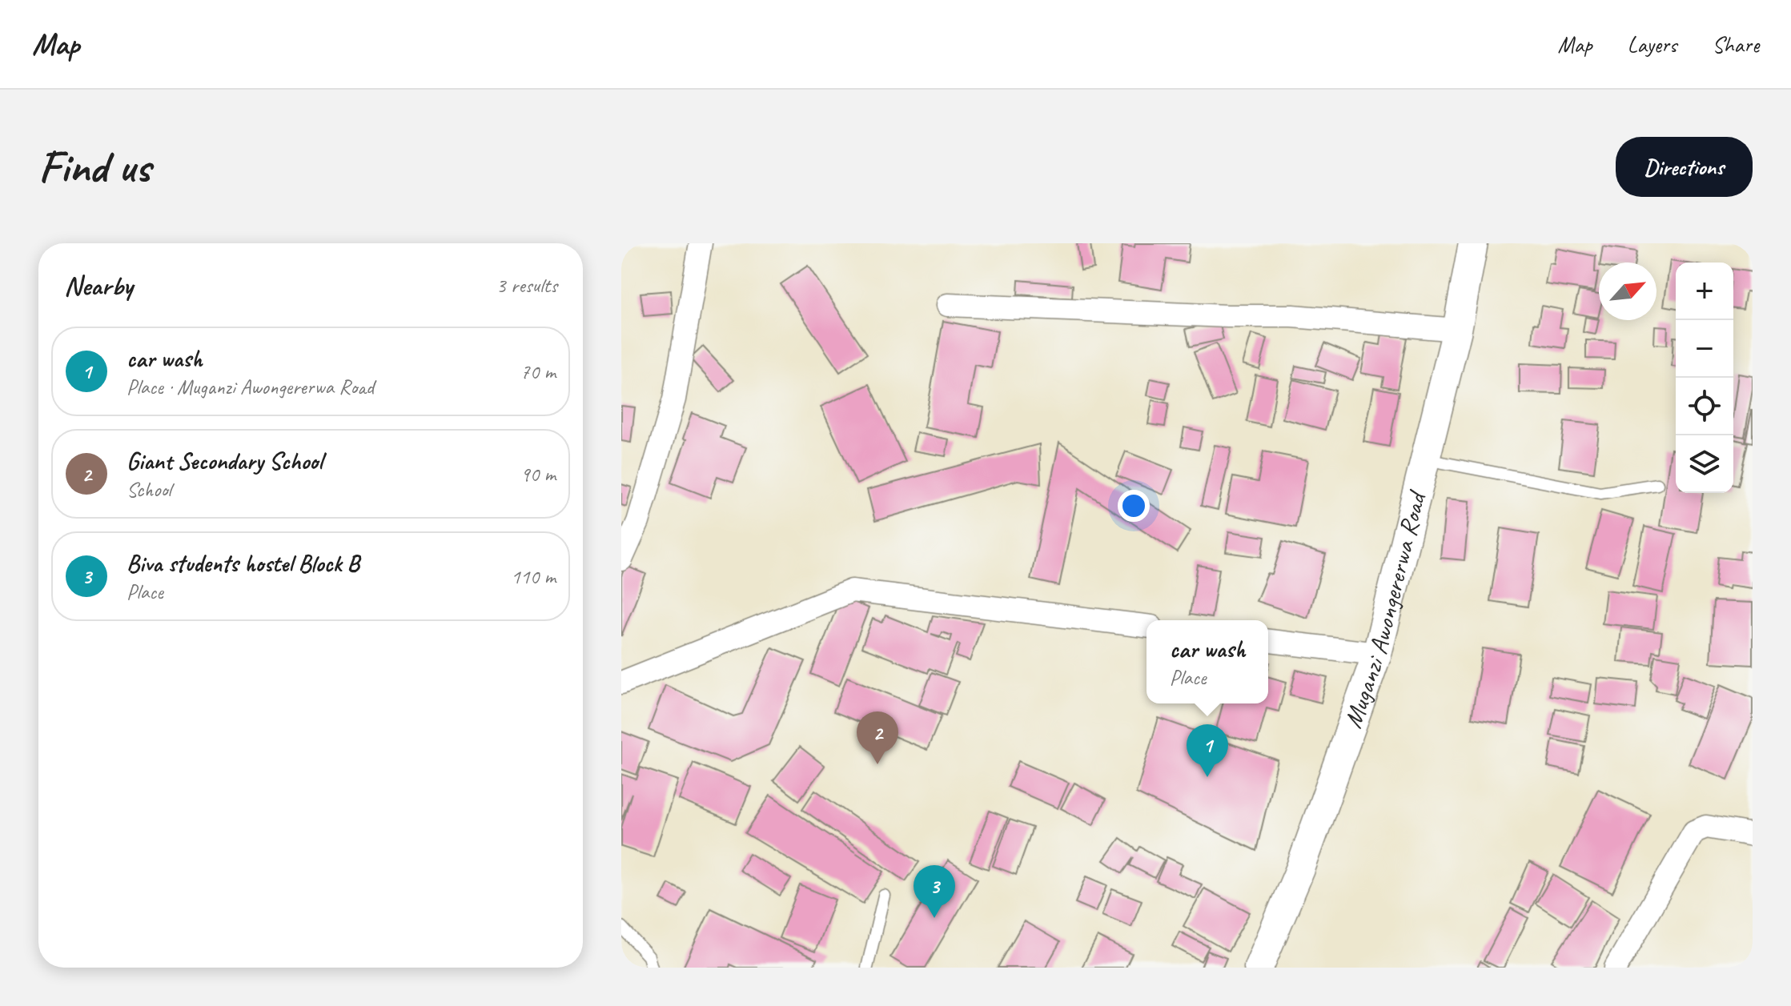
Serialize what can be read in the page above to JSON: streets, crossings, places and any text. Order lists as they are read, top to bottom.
{
  "streets": {
    "street": ["Muganzi Awongererwa Road"]
  },
  "north": "top right",
  "page": {
    "header": "Map",
    "nav": ["Map", "Layers", "Share"],
    "buttons": "Directions",
    "title": "Find us",
    "heading": ["Nearby", "3 results"],
    "map_buttons": ["+", "−"],
    "list": [
      {
        "mark": "1",
        "name": "car wash",
        "note": "Place · Muganzi Awongererwa Road",
        "value": "70 m"
      },
      {
        "mark": "2",
        "name": "Giant Secondary School",
        "note": "School",
        "value": "90 m"
      },
      {
        "mark": "3",
        "name": "Biva students hostel Block B",
        "note": "Place",
        "value": "110 m"
      }
    ],
    "popup": ["car wash", "Place"],
    "pins": ["2", "1", "3"]
  }
}
